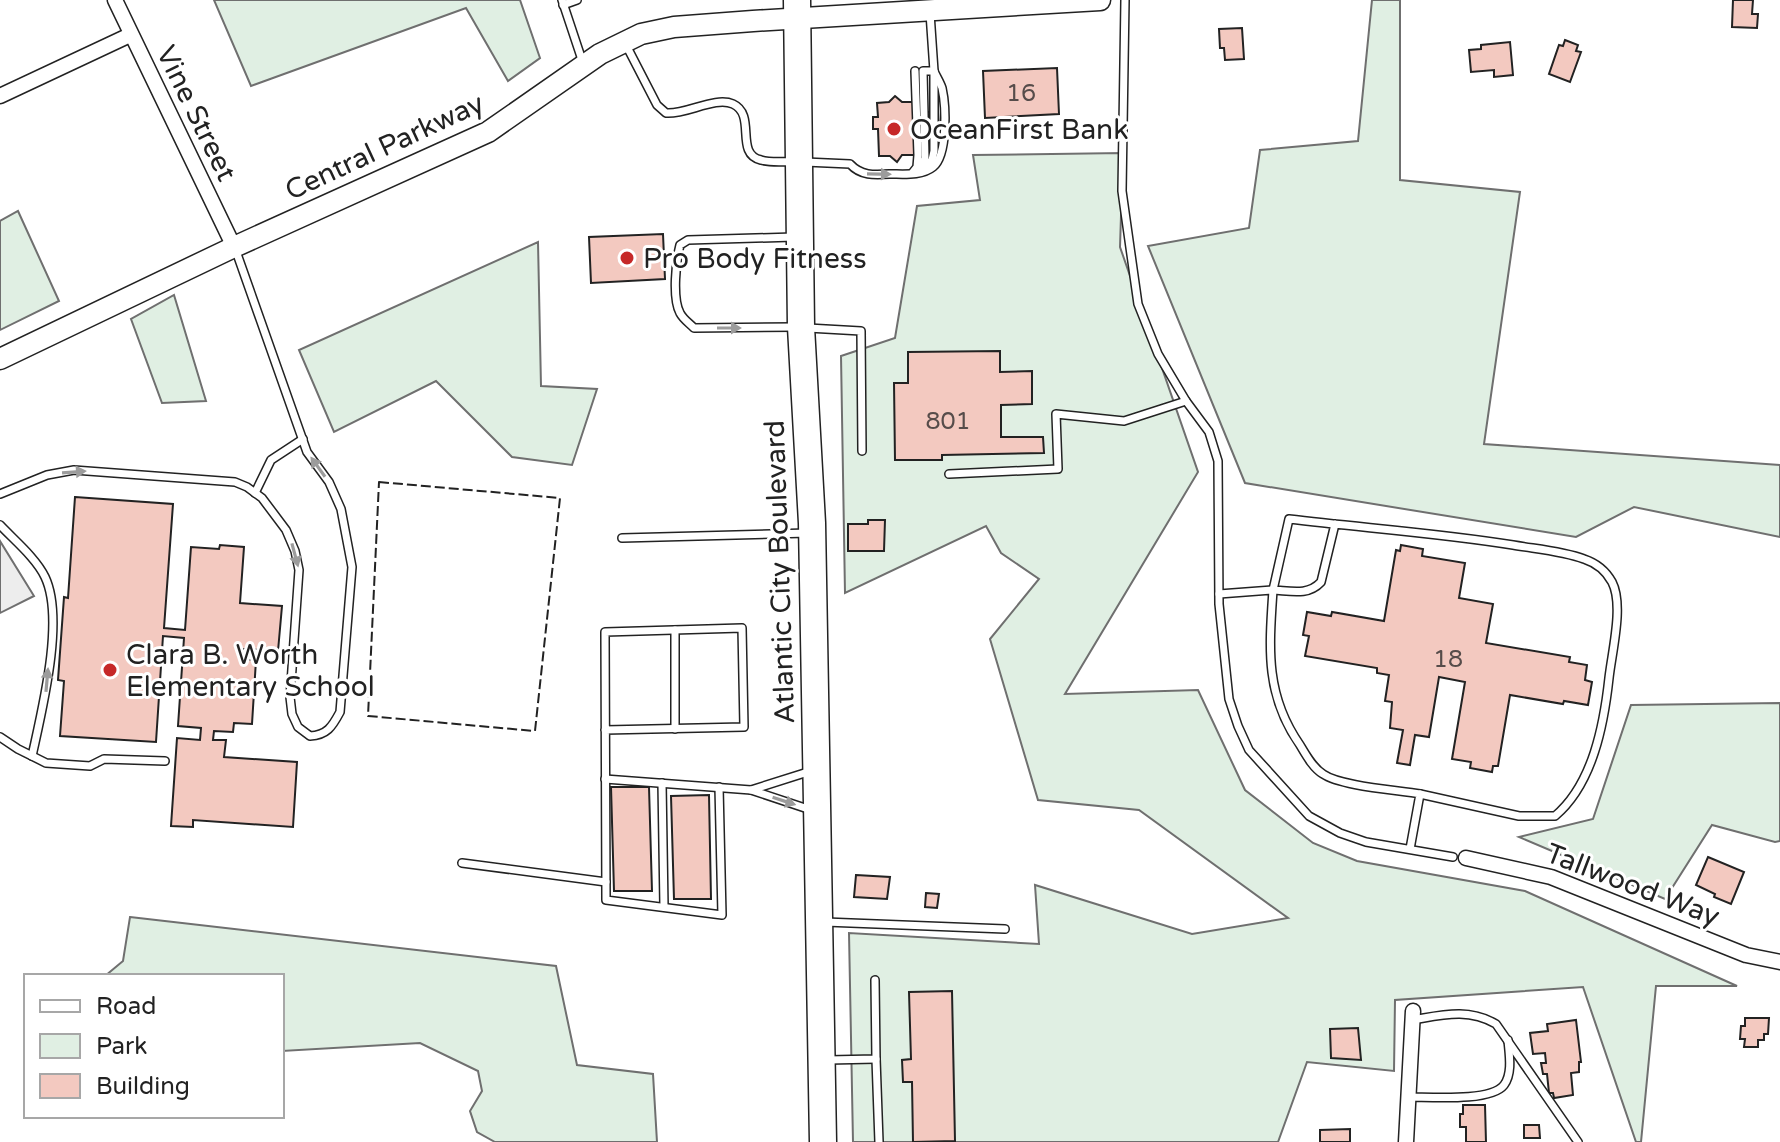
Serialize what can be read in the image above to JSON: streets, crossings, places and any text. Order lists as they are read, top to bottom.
{
  "streets": {
    "highway": ["Atlantic City Boulevard"],
    "main road": ["Central Parkway"],
    "street": ["Vine Street", "Tallwood Way"]
  },
  "crossings": [
    ["Vine Street", "Central Parkway"],
    ["Central Parkway", "Atlantic City Boulevard"]
  ],
  "places": ["OceanFirst Bank", "Pro Body Fitness", "Clara B. Worth Elementary School"],
  "house_numbers": ["16", "801", "18"],
  "legend": ["Road", "Park", "Building"]
}
